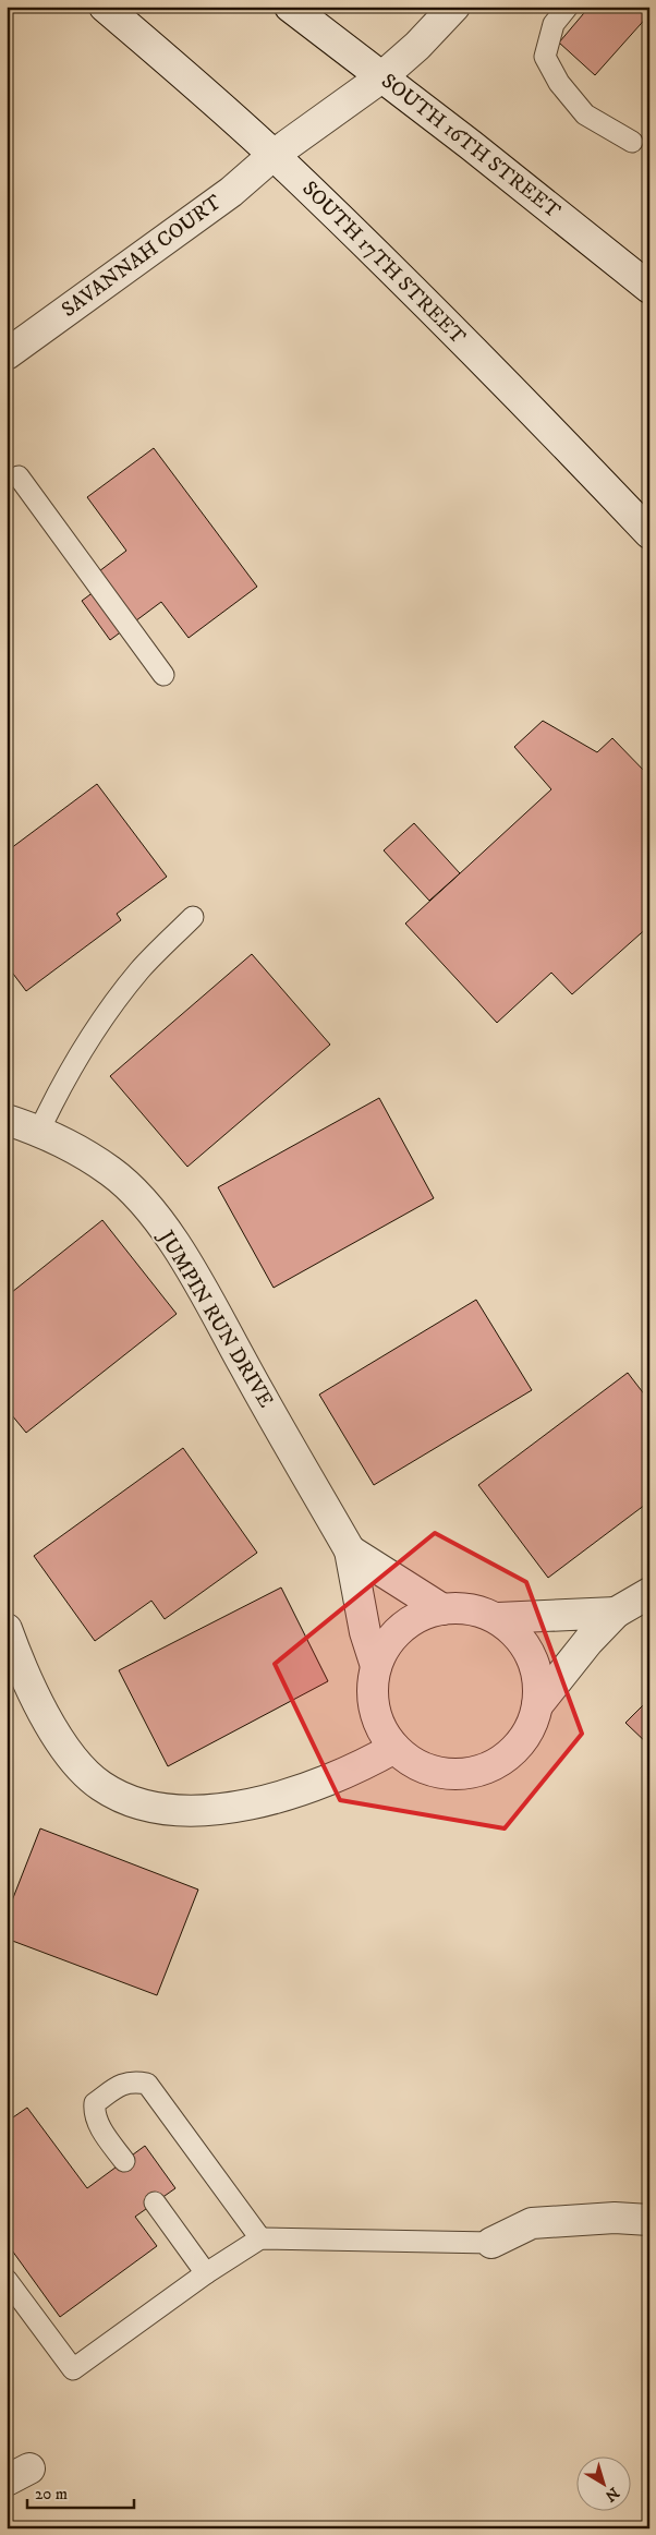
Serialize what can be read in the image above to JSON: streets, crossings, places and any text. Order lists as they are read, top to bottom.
{
  "streets": {
    "street": [
      "SOUTH 16TH STREET",
      "SAVANNAH COURT",
      "SOUTH 17TH STREET",
      "JUMPIN RUN DRIVE"
    ]
  },
  "crossings": [
    ["SOUTH 16TH STREET", "SAVANNAH COURT"],
    ["SAVANNAH COURT", "SOUTH 17TH STREET"]
  ],
  "scale_bar": "20 m",
  "north": "bottom right"
}
